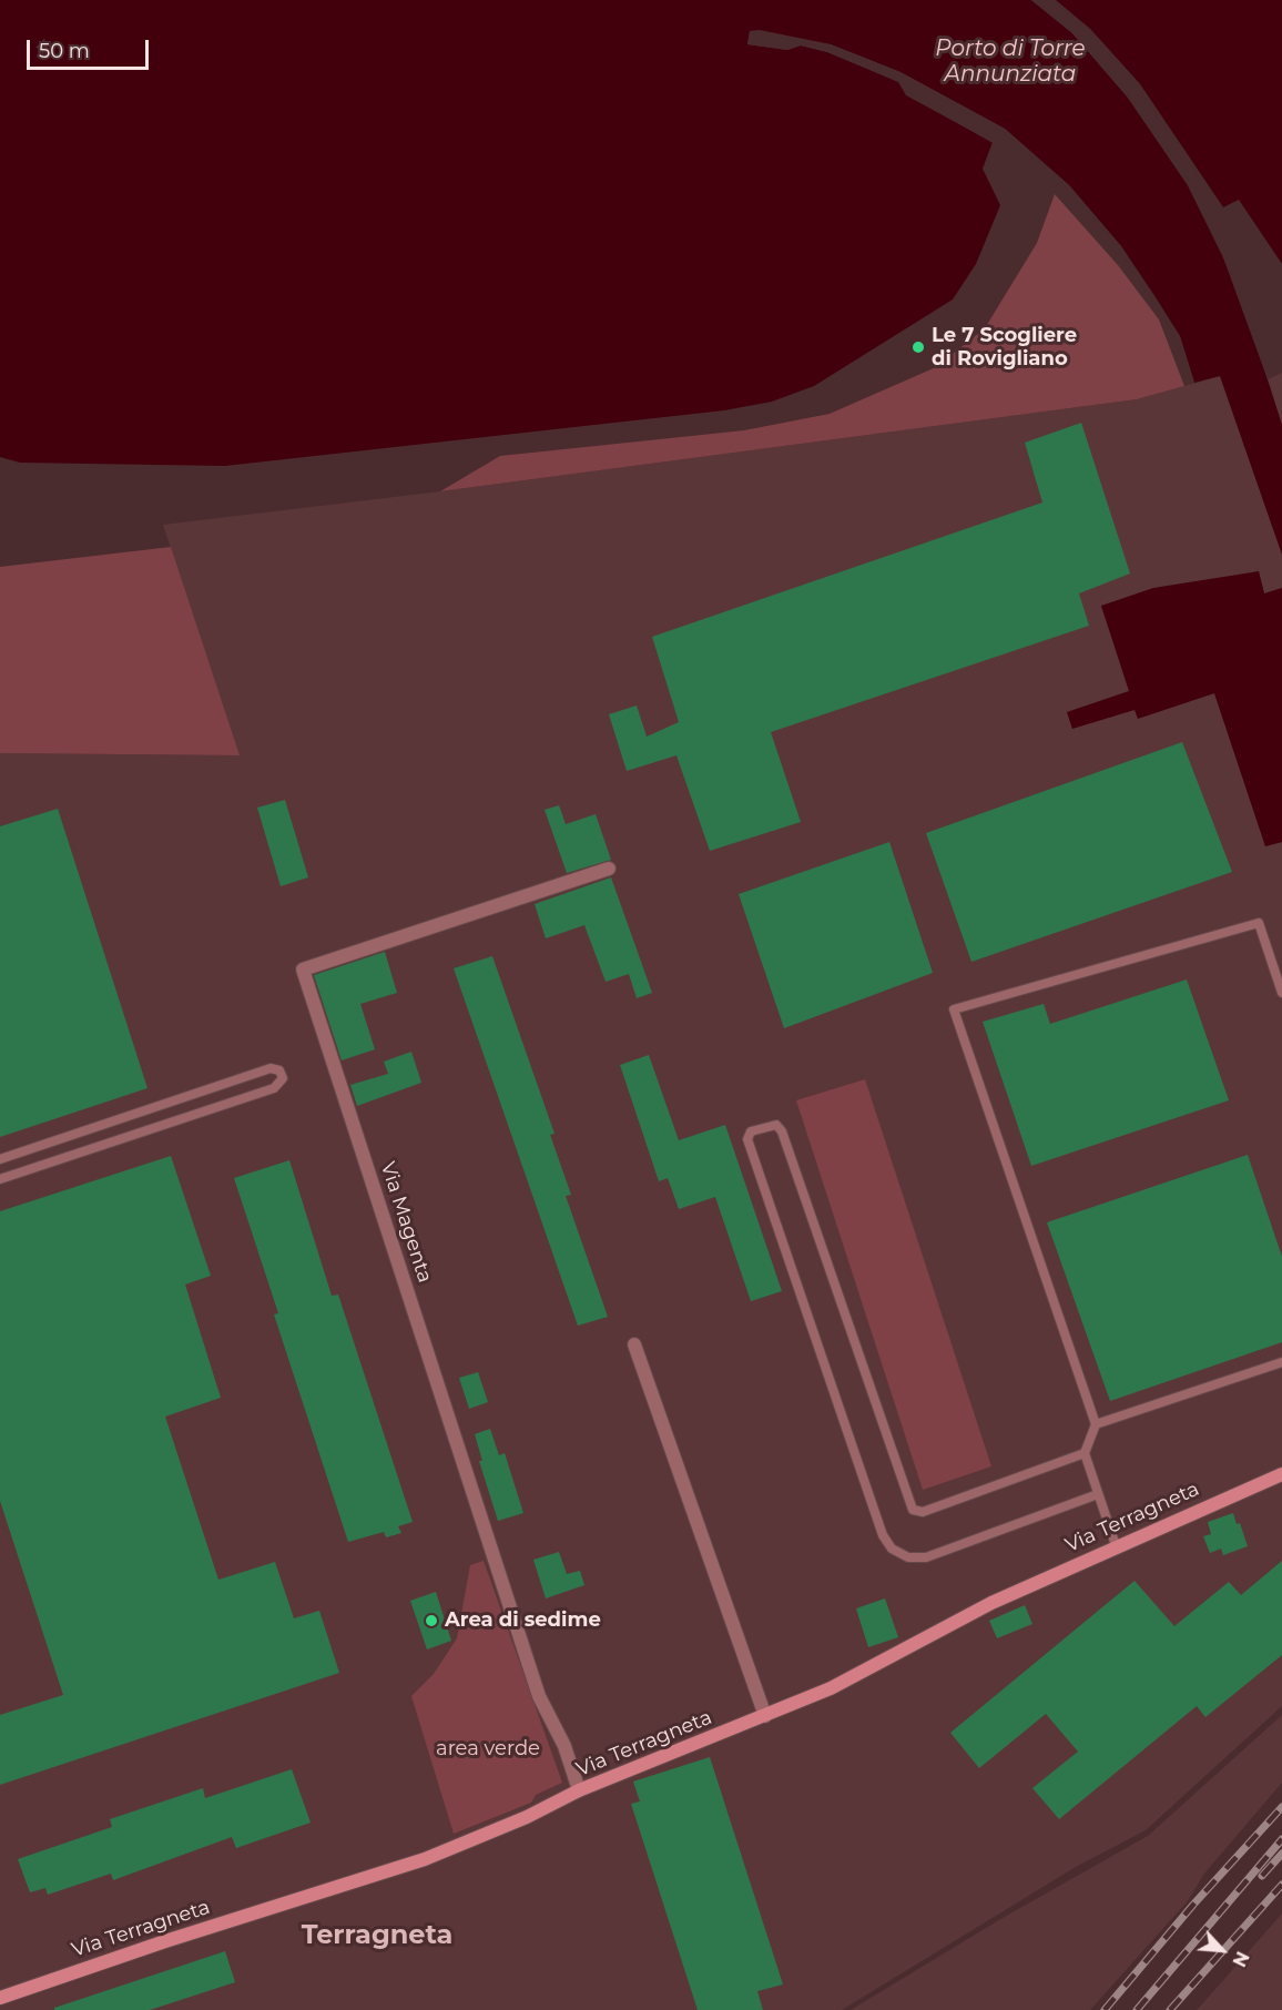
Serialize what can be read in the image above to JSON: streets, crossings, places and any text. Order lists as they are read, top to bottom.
{
  "streets": {
    "street": ["Via Magenta", "Via Terragneta"]
  },
  "crossings": [
    ["Via Magenta", "Via Terragneta"]
  ],
  "districts": ["Terragneta"],
  "water": ["Porto di Torre Annunziata"],
  "parks": ["area verde"],
  "places": ["Le 7 Scogliere di Rovigliano", "Area di sedime"],
  "scale_bar": "50 m",
  "north": "bottom right"
}
